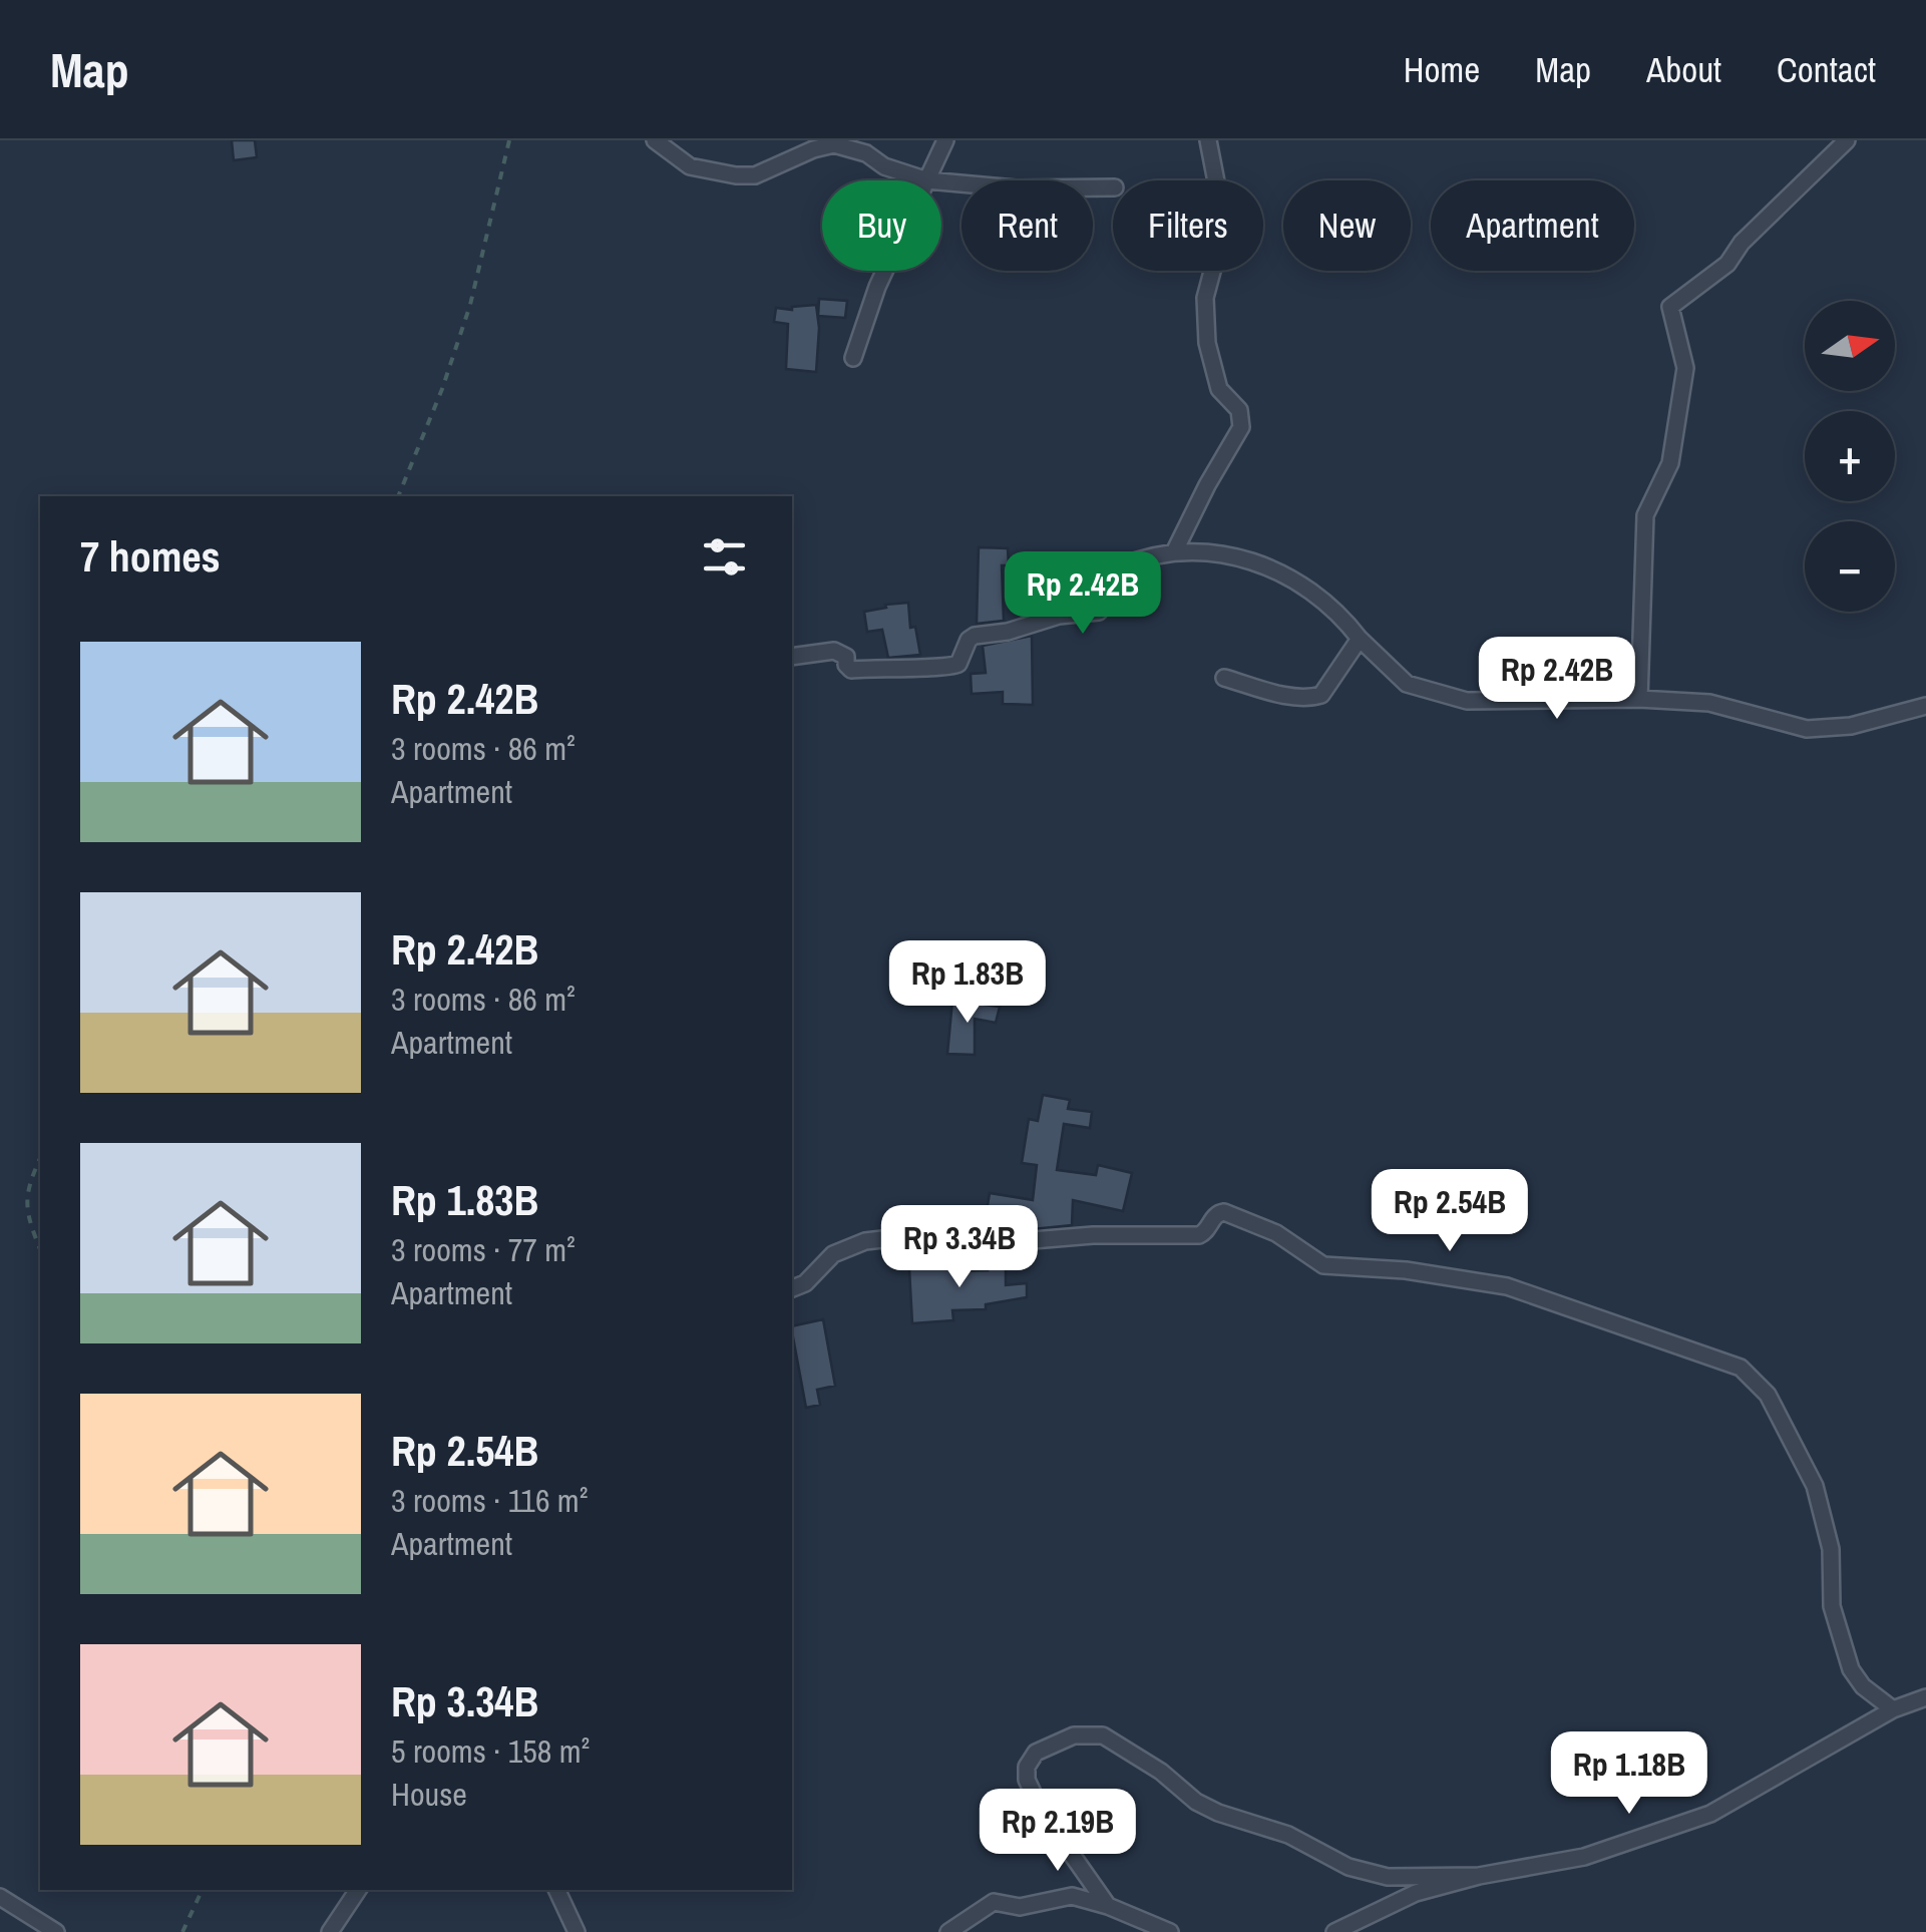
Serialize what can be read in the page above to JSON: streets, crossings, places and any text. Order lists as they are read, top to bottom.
{
  "north": "right",
  "page": {
    "header": "Map",
    "nav": [
      "Home",
      "Map",
      "About",
      "Contact"
    ],
    "chip": [
      "Buy",
      "Rent",
      "Filters",
      "New",
      "Apartment"
    ],
    "map_buttons": ["+", "−"],
    "heading": "7 homes",
    "price": [
      "Rp 2.42B",
      "Rp 2.42B",
      "Rp 1.83B",
      "Rp 2.54B",
      "Rp 3.34B",
      "Rp 1.18B",
      "Rp 2.19B"
    ],
    "list": [
      {
        "name": "Rp 2.42B",
        "note": "3 rooms · 86 m² · Apartment"
      },
      {
        "name": "Rp 2.42B",
        "note": "3 rooms · 86 m² · Apartment"
      },
      {
        "name": "Rp 1.83B",
        "note": "3 rooms · 77 m² · Apartment"
      },
      {
        "name": "Rp 2.54B",
        "note": "3 rooms · 116 m² · Apartment"
      },
      {
        "name": "Rp 3.34B",
        "note": "5 rooms · 158 m² · House"
      }
    ]
  }
}
